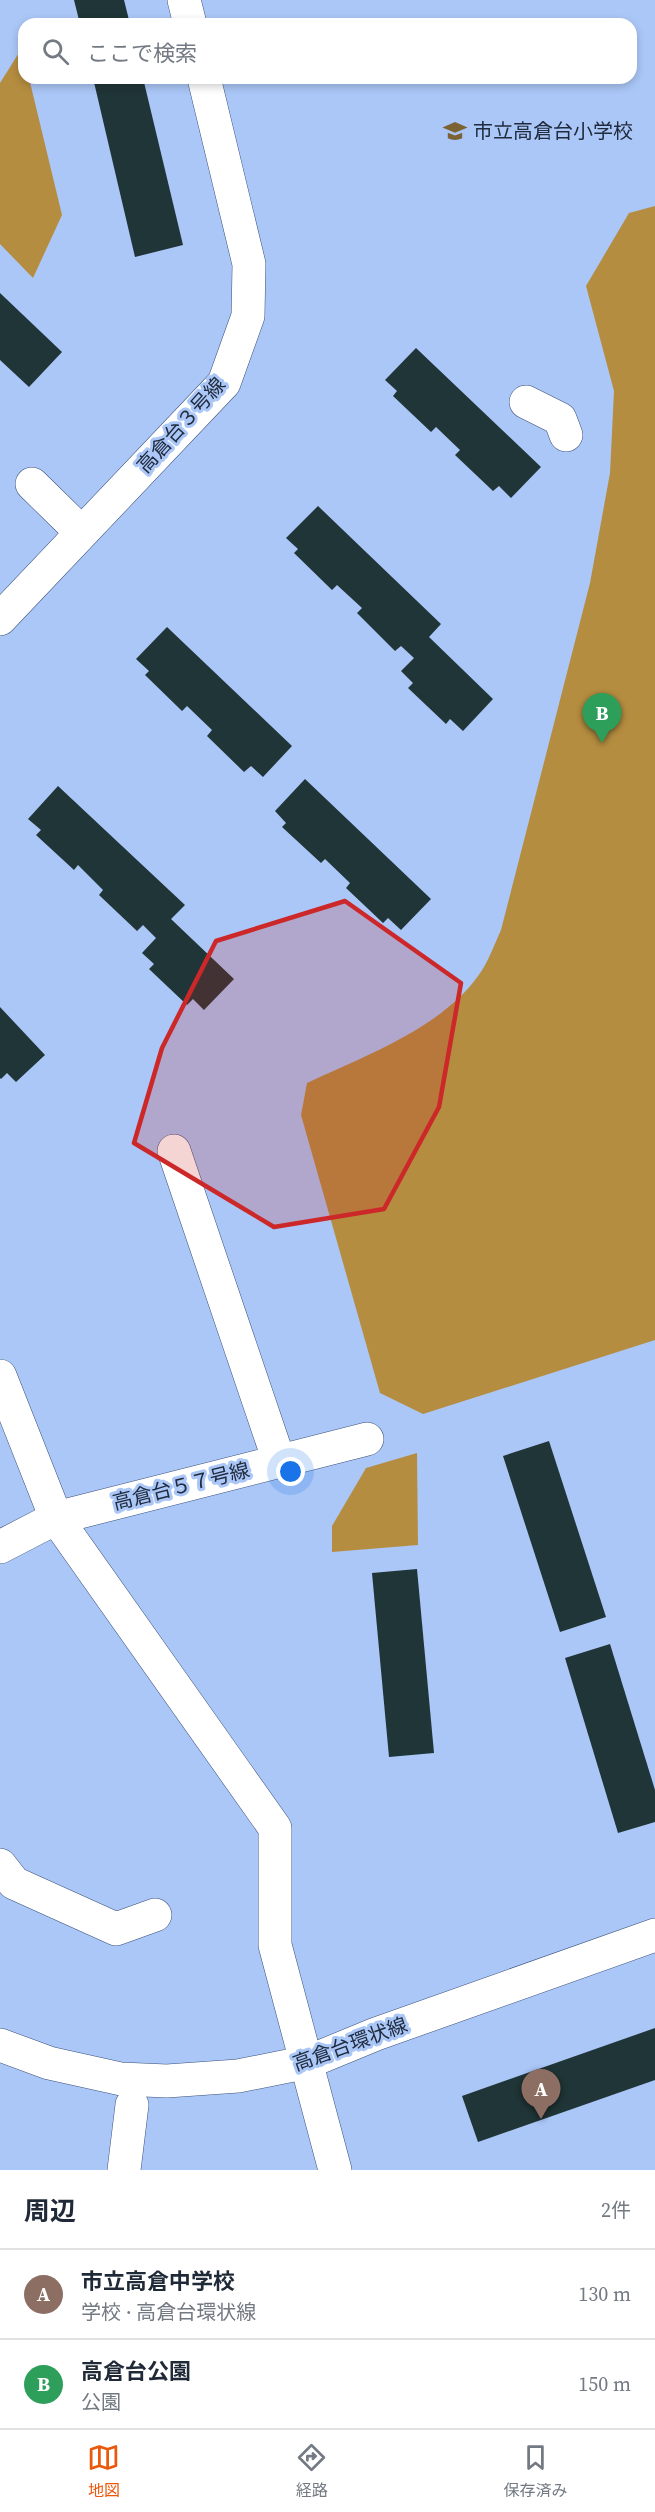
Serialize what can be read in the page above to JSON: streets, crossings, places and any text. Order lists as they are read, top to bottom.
{
  "streets": {
    "street": ["高倉台３号線", "高倉台５７号線", "高倉台環状線"]
  },
  "places": {
    "school or university": ["市立高倉台小学校"]
  },
  "page": {
    "search": "ここで検索",
    "pins": ["B", "A"],
    "heading": ["周辺", "2件"],
    "list": [
      {
        "mark": "A",
        "name": "市立高倉中学校",
        "note": "学校 · 高倉台環状線",
        "value": "130 m"
      },
      {
        "mark": "B",
        "name": "高倉台公園",
        "note": "公園",
        "value": "150 m"
      }
    ],
    "nav": ["地図", "経路", "保存済み"]
  }
}
